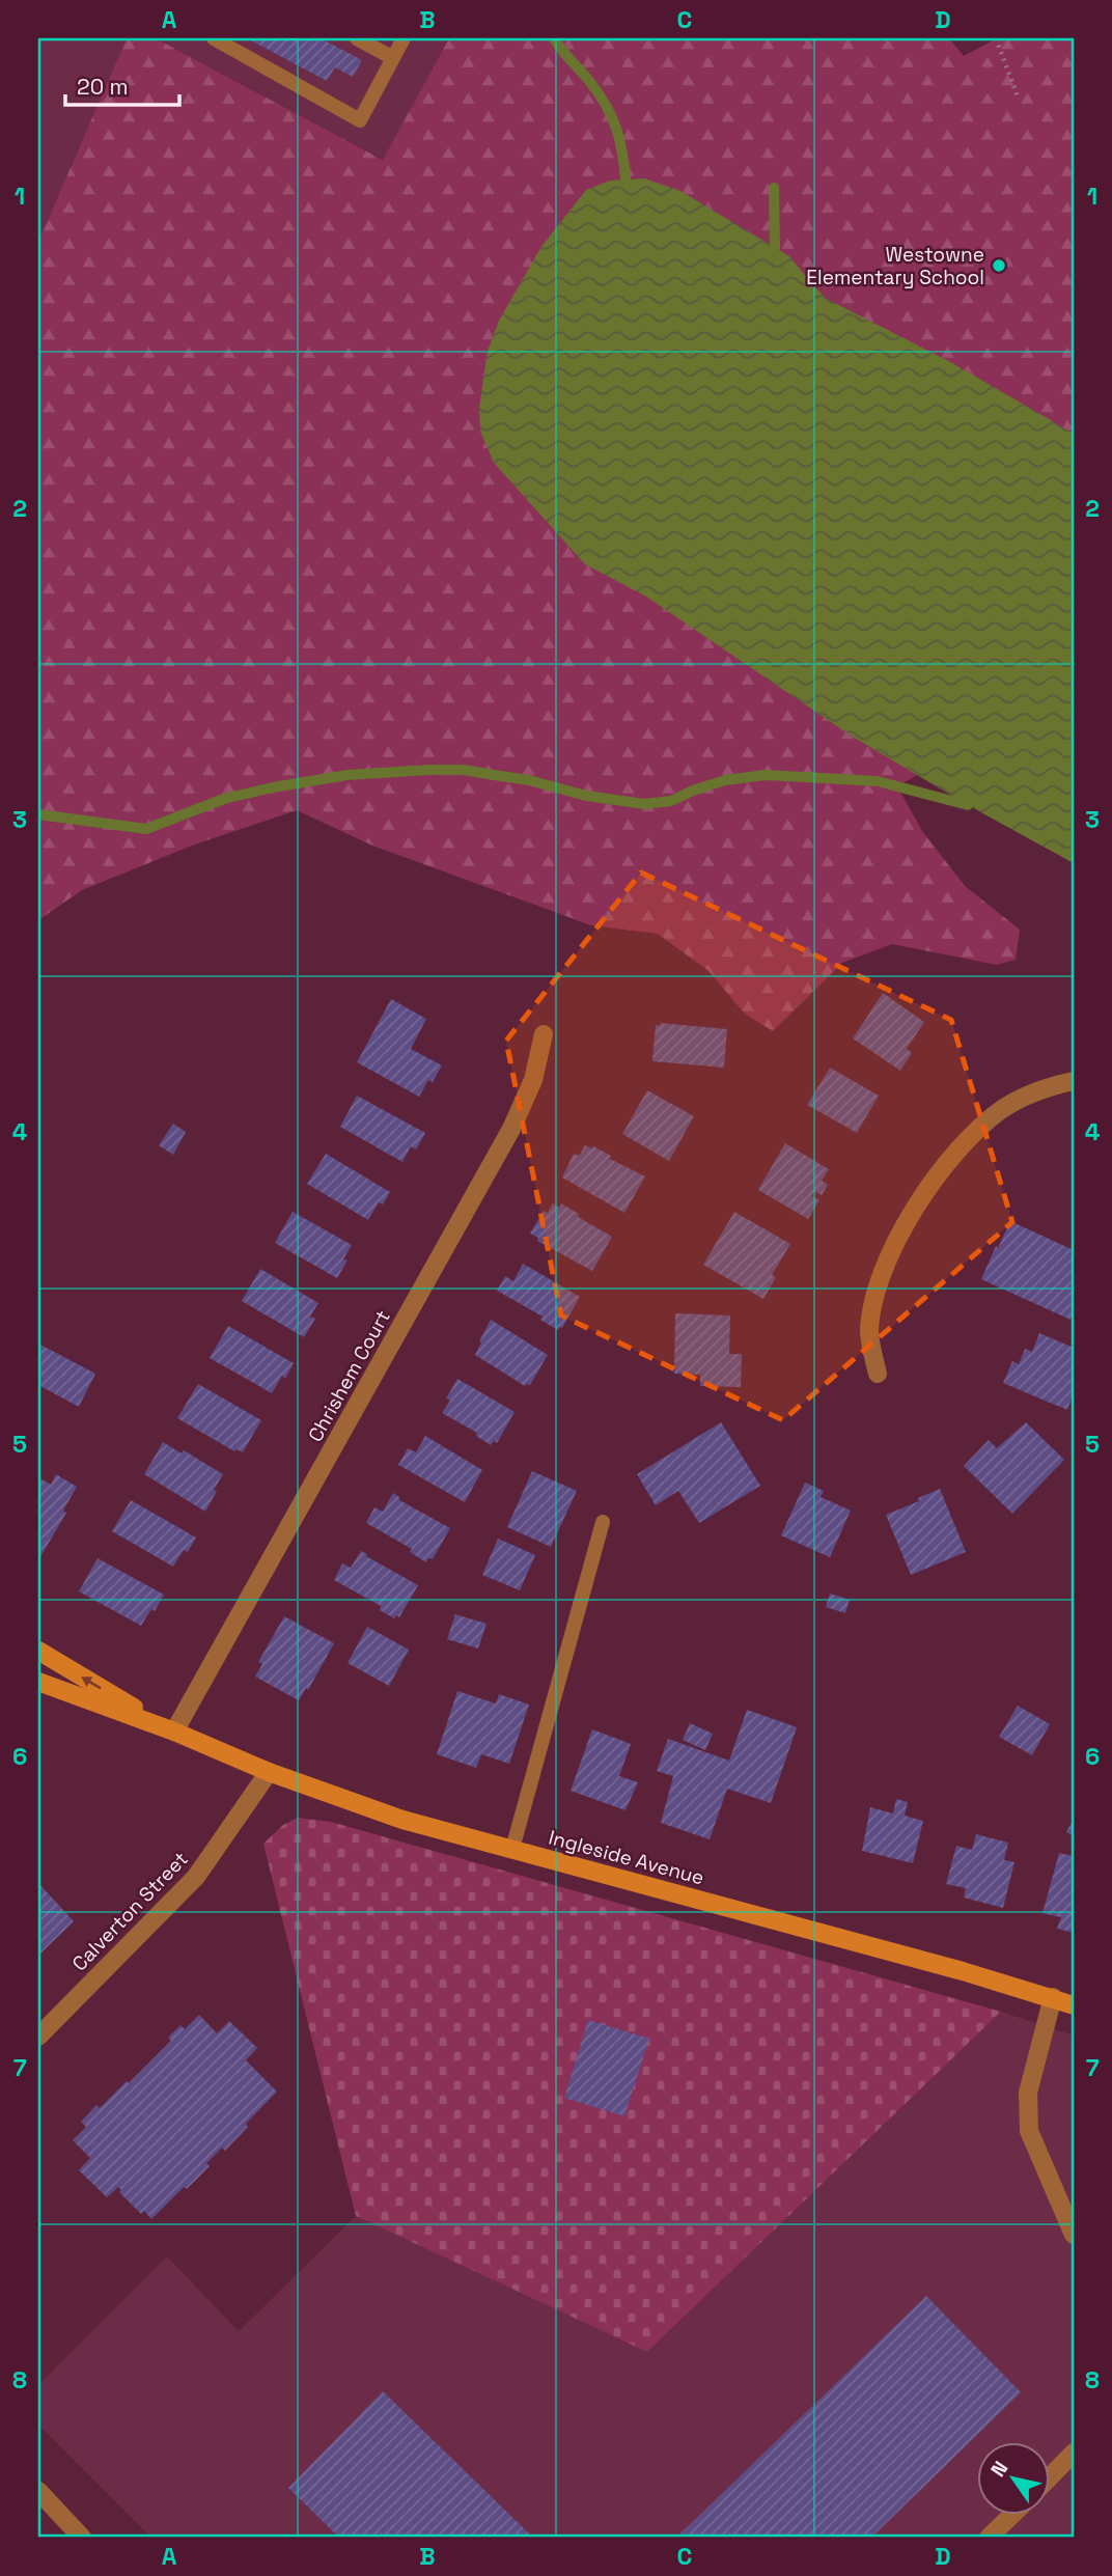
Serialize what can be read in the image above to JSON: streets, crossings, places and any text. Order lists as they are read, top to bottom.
{
  "streets": {
    "main road": ["Ingleside Avenue"],
    "street": ["Chrishem Court", "Calverton Street"]
  },
  "crossings": [
    ["Chrishem Court", "Ingleside Avenue"],
    ["Ingleside Avenue", "Calverton Street"]
  ],
  "places": ["Westowne Elementary School"],
  "scale_bar": "20 m",
  "north": "top left",
  "grid": {
    "columns": [
      "A",
      "B",
      "C",
      "D"
    ],
    "rows": [
      "1",
      "2",
      "3",
      "4",
      "5",
      "6",
      "7",
      "8"
    ]
  }
}
